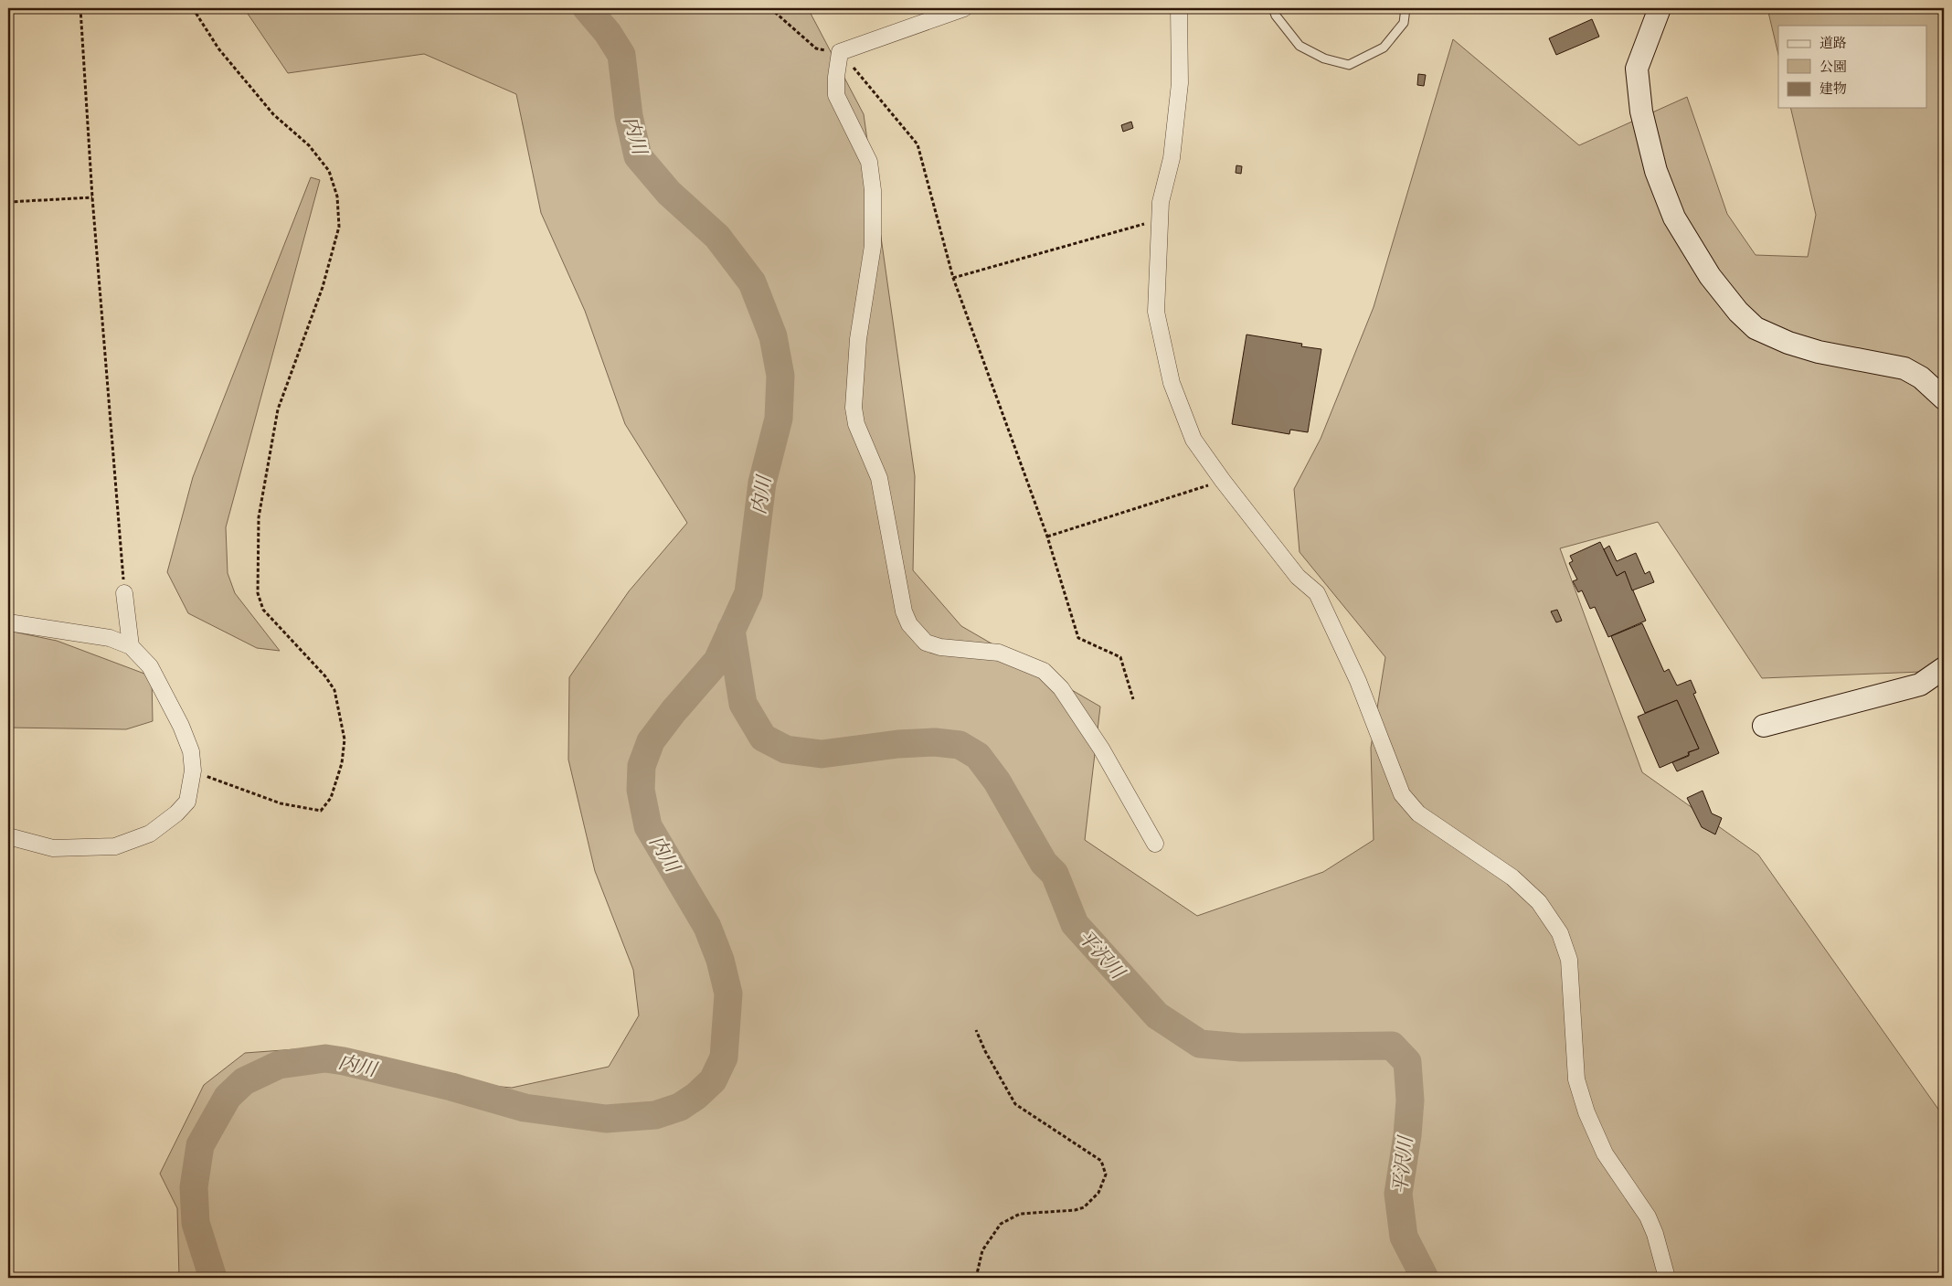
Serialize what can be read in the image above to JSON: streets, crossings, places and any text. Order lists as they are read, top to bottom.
{
  "water": ["内川", "平沢川"],
  "legend": ["道路", "公園", "建物"]
}
